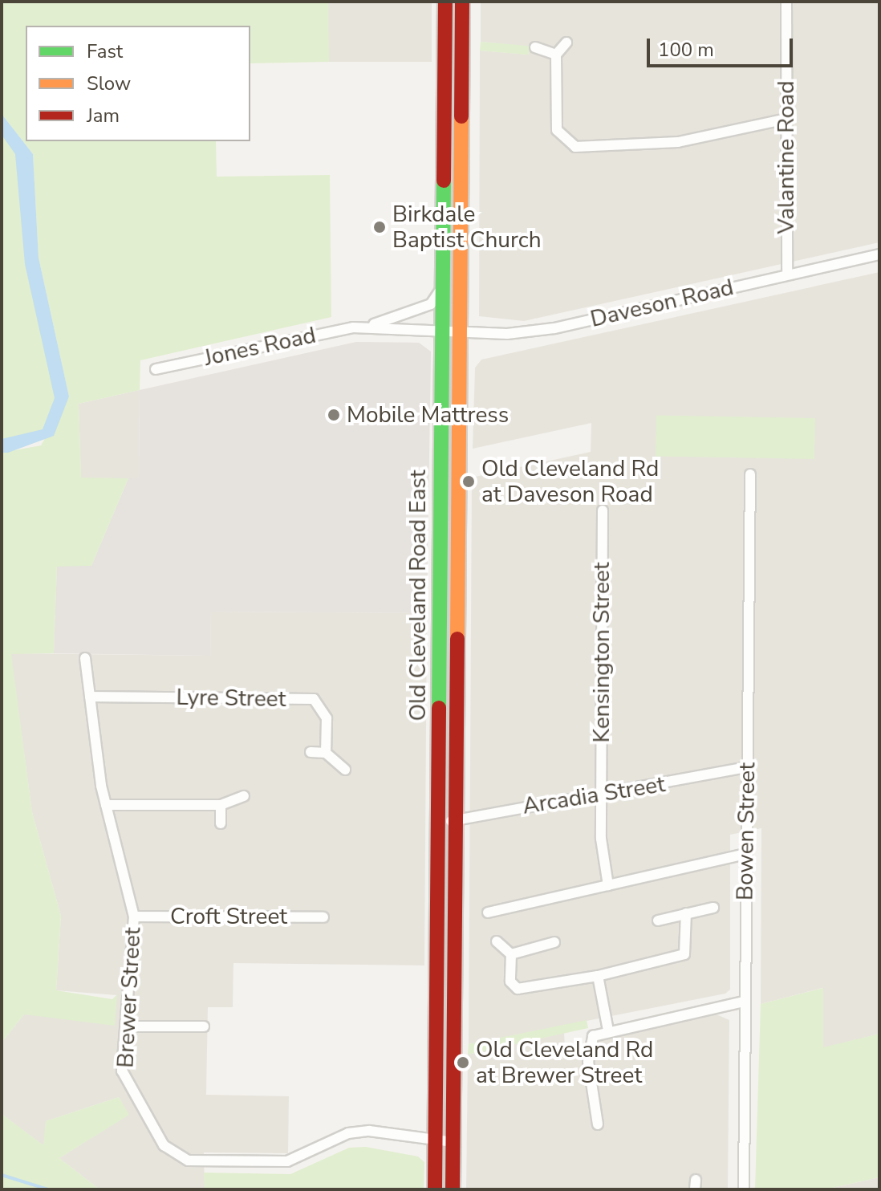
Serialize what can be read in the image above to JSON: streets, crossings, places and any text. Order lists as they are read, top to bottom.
{
  "streets": {
    "main road": ["Old Cleveland Road East"],
    "street": [
      "Valantine Road",
      "Daveson Road",
      "Jones Road",
      "Kensington Street",
      "Lyre Street",
      "Arcadia Street",
      "Bowen Street",
      "Croft Street",
      "Brewer Street"
    ]
  },
  "crossings": [
    ["Valantine Road", "Daveson Road"],
    ["Daveson Road", "Jones Road"],
    ["Daveson Road", "Old Cleveland Road East"],
    ["Jones Road", "Old Cleveland Road East"],
    ["Old Cleveland Road East", "Arcadia Street"],
    ["Old Cleveland Road East", "Brewer Street"],
    ["Kensington Street", "Arcadia Street"],
    ["Lyre Street", "Brewer Street"],
    ["Arcadia Street", "Bowen Street"],
    ["Croft Street", "Brewer Street"]
  ],
  "places": [
    "Birkdale Baptist Church",
    "Mobile Mattress",
    "Old Cleveland Rd at Daveson Road",
    "Old Cleveland Rd at Brewer Street"
  ],
  "legend": ["Fast", "Slow", "Jam"],
  "scale_bar": "100 m"
}
